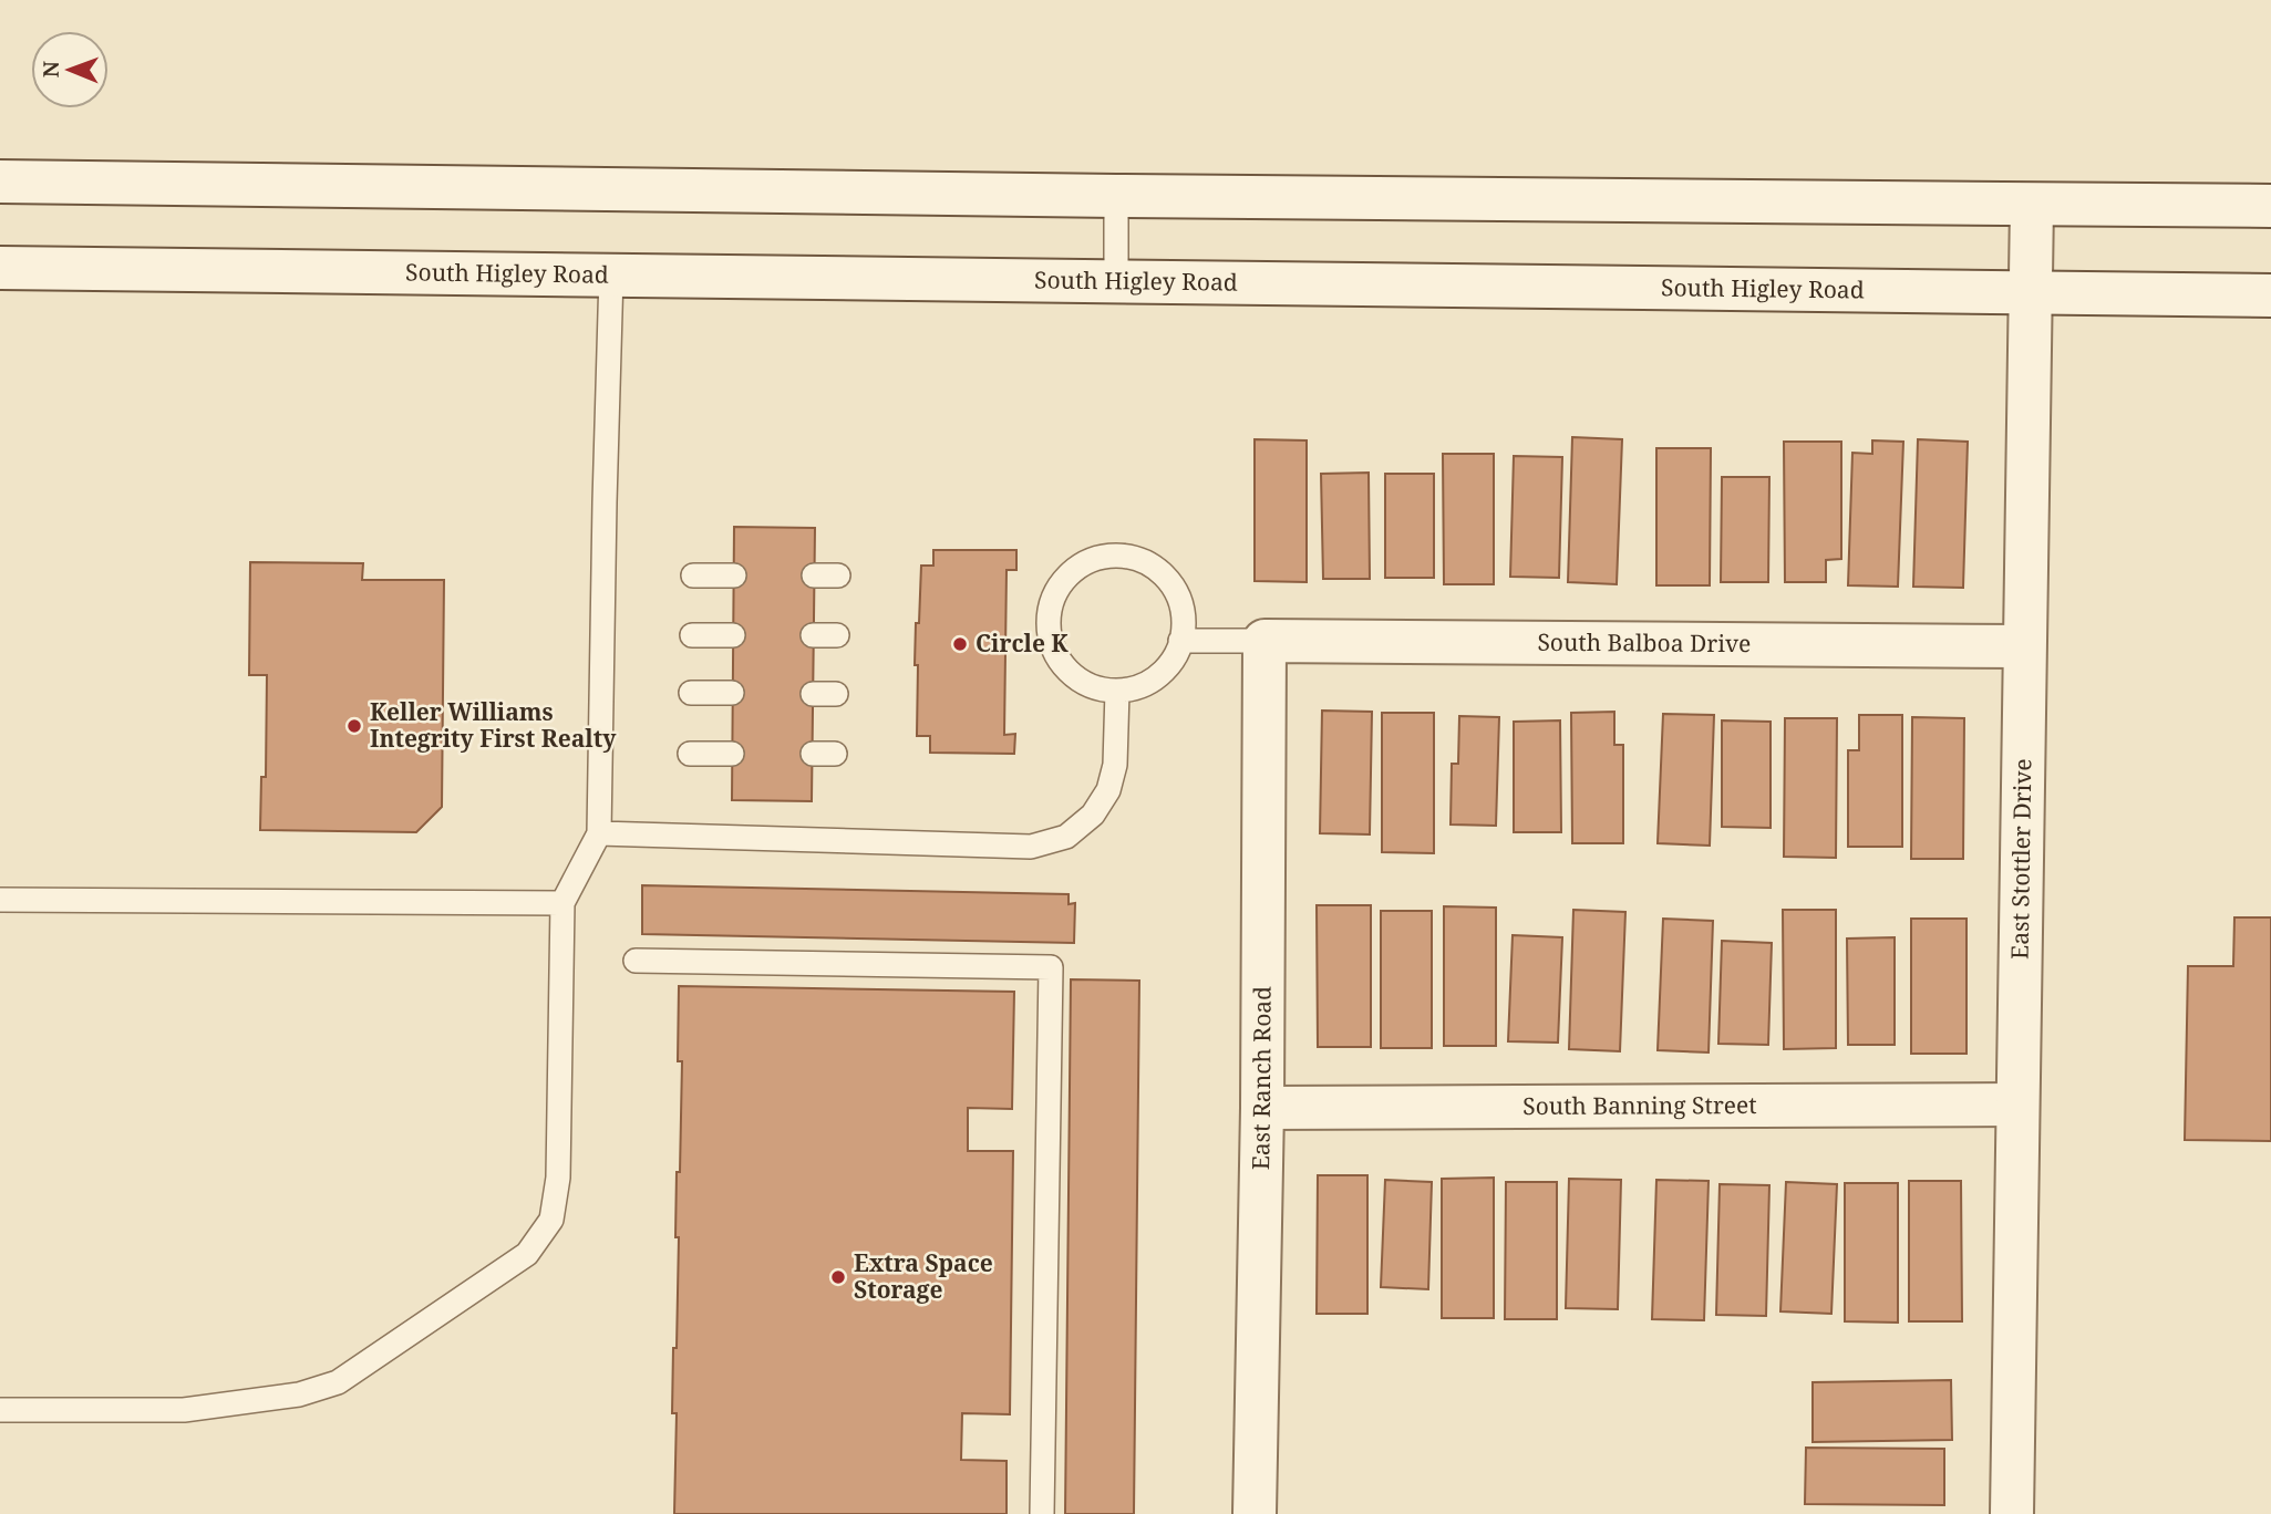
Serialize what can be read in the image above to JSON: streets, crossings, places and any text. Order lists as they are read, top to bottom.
{
  "streets": {
    "main road": [
      "South Higley Road",
      "South Balboa Drive",
      "East Stottler Drive",
      "East Ranch Road",
      "South Banning Street"
    ]
  },
  "crossings": [
    ["South Higley Road", "East Stottler Drive"],
    ["South Balboa Drive", "East Stottler Drive"],
    ["South Balboa Drive", "East Ranch Road"],
    ["East Stottler Drive", "South Banning Street"],
    ["East Ranch Road", "South Banning Street"]
  ],
  "places": ["Circle K", "Keller Williams Integrity First Realty", "Extra Space Storage"],
  "north": "left"
}
